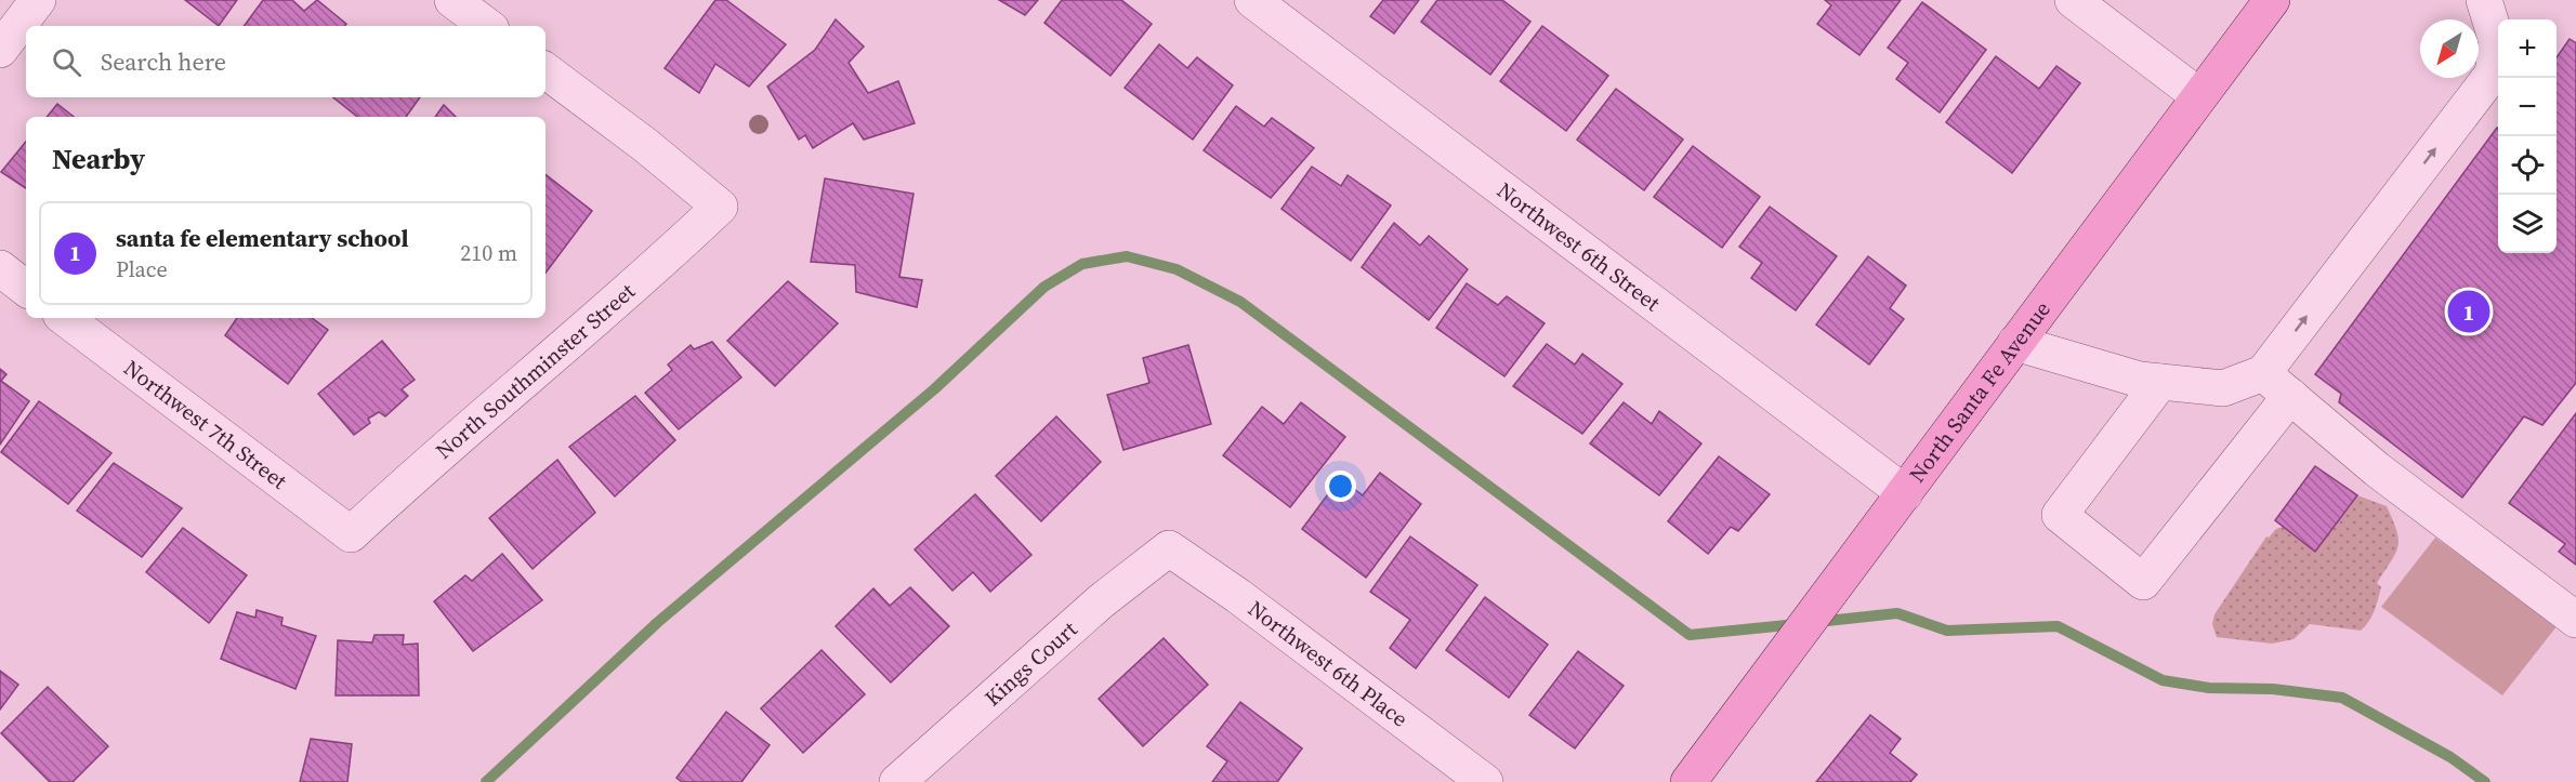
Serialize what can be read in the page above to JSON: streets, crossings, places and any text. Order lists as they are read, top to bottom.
{
  "streets": {
    "main road": ["North Santa Fe Avenue"],
    "street": [
      "Northwest 6th Street",
      "North Southminster Street",
      "Northwest 7th Street",
      "Kings Court",
      "Northwest 6th Place"
    ]
  },
  "crossings": [
    ["Northwest 6th Street", "North Santa Fe Avenue"],
    ["North Southminster Street", "Northwest 7th Street"],
    ["Kings Court", "Northwest 6th Place"]
  ],
  "north": "bottom left",
  "page": {
    "map_buttons": ["+", "−"],
    "search": "Search here",
    "heading": "Nearby",
    "list": [
      {
        "mark": "1",
        "name": "santa fe elementary school",
        "note": "Place",
        "value": "210 m"
      }
    ],
    "pins": "1"
  }
}
